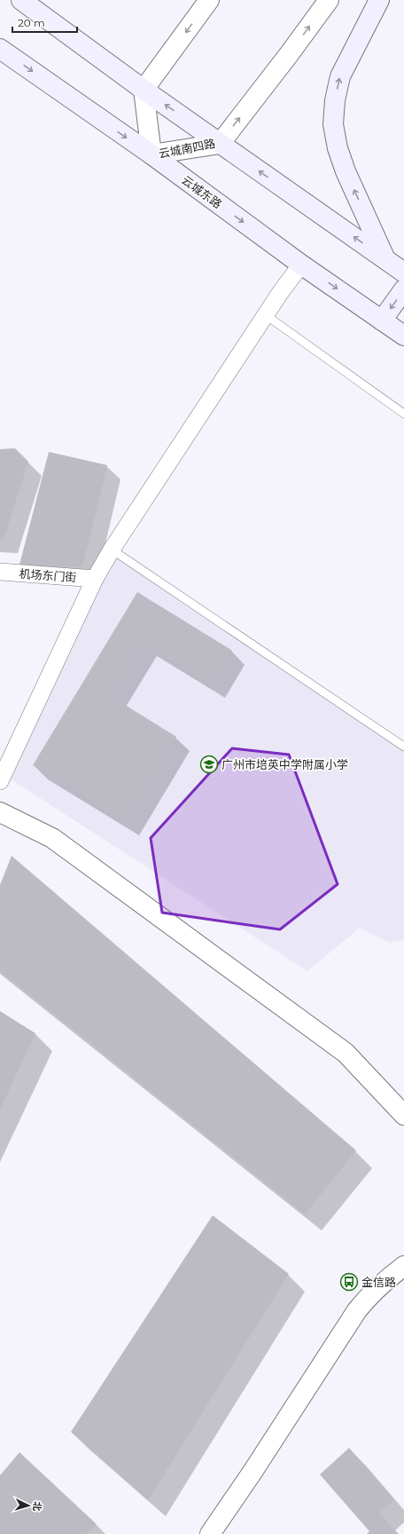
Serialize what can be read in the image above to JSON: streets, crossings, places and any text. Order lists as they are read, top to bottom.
{
  "streets": {
    "main road": ["云城东路"],
    "street": ["云城南四路", "机场东门街"]
  },
  "crossings": [
    ["云城南四路", "云城东路"]
  ],
  "places": {
    "school or university": ["广州市培英中学附属小学"],
    "bus stop": ["金信路"]
  },
  "scale_bar": "20 m",
  "north": "right"
}
